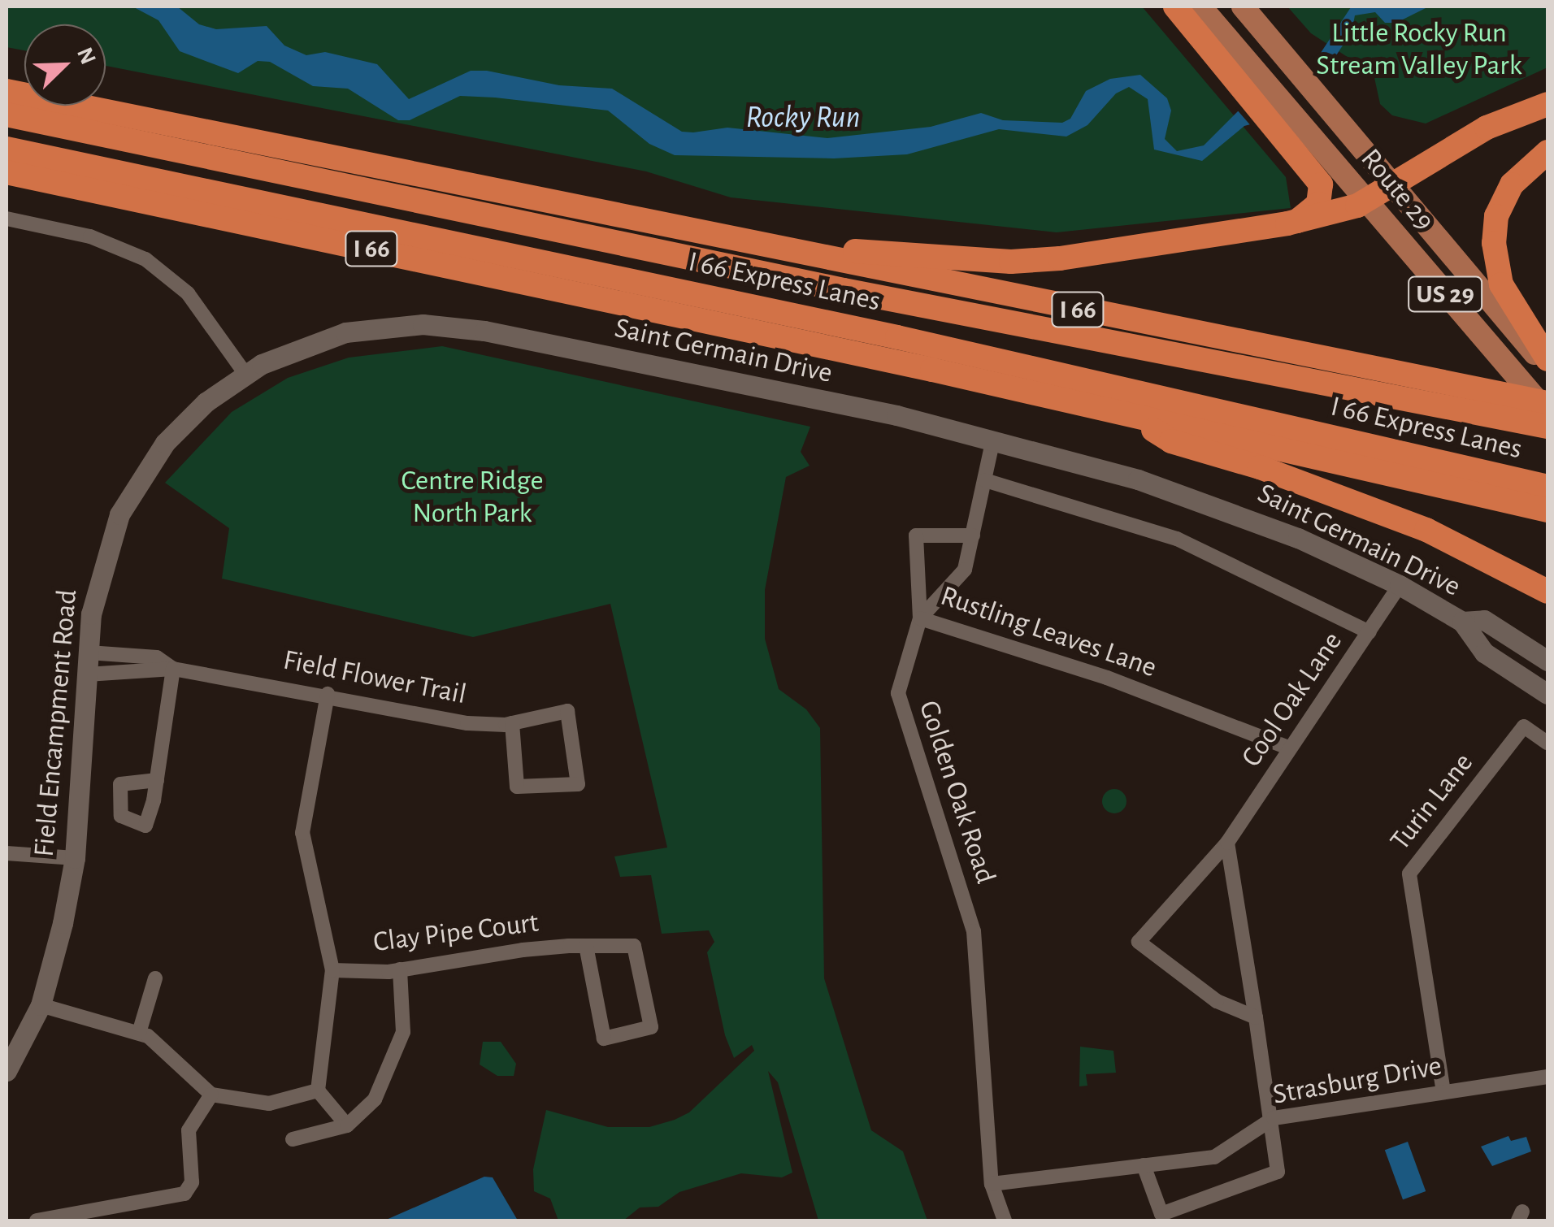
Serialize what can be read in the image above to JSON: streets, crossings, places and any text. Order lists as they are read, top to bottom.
{
  "streets": {
    "highway": ["I 66", "I 66 Express Lanes"],
    "main road": ["Route 29", "US 29"],
    "street": [
      "Saint Germain Drive",
      "Rustling Leaves Lane",
      "Field Flower Trail",
      "Cool Oak Lane",
      "Field Encampment Road",
      "Golden Oak Road",
      "Turin Lane",
      "Clay Pipe Court",
      "Strasburg Drive"
    ]
  },
  "crossings": [
    ["Saint Germain Drive", "Cool Oak Lane"],
    ["Saint Germain Drive", "Field Encampment Road"],
    ["Saint Germain Drive", "Golden Oak Road"],
    ["Rustling Leaves Lane", "Cool Oak Lane"],
    ["Rustling Leaves Lane", "Golden Oak Road"],
    ["Field Flower Trail", "Field Encampment Road"],
    ["Golden Oak Road", "Strasburg Drive"],
    ["Turin Lane", "Strasburg Drive"]
  ],
  "water": ["Rocky Run"],
  "parks": ["Little Rocky Run Stream Valley Park", "Centre Ridge North Park"],
  "north": "top right"
}
